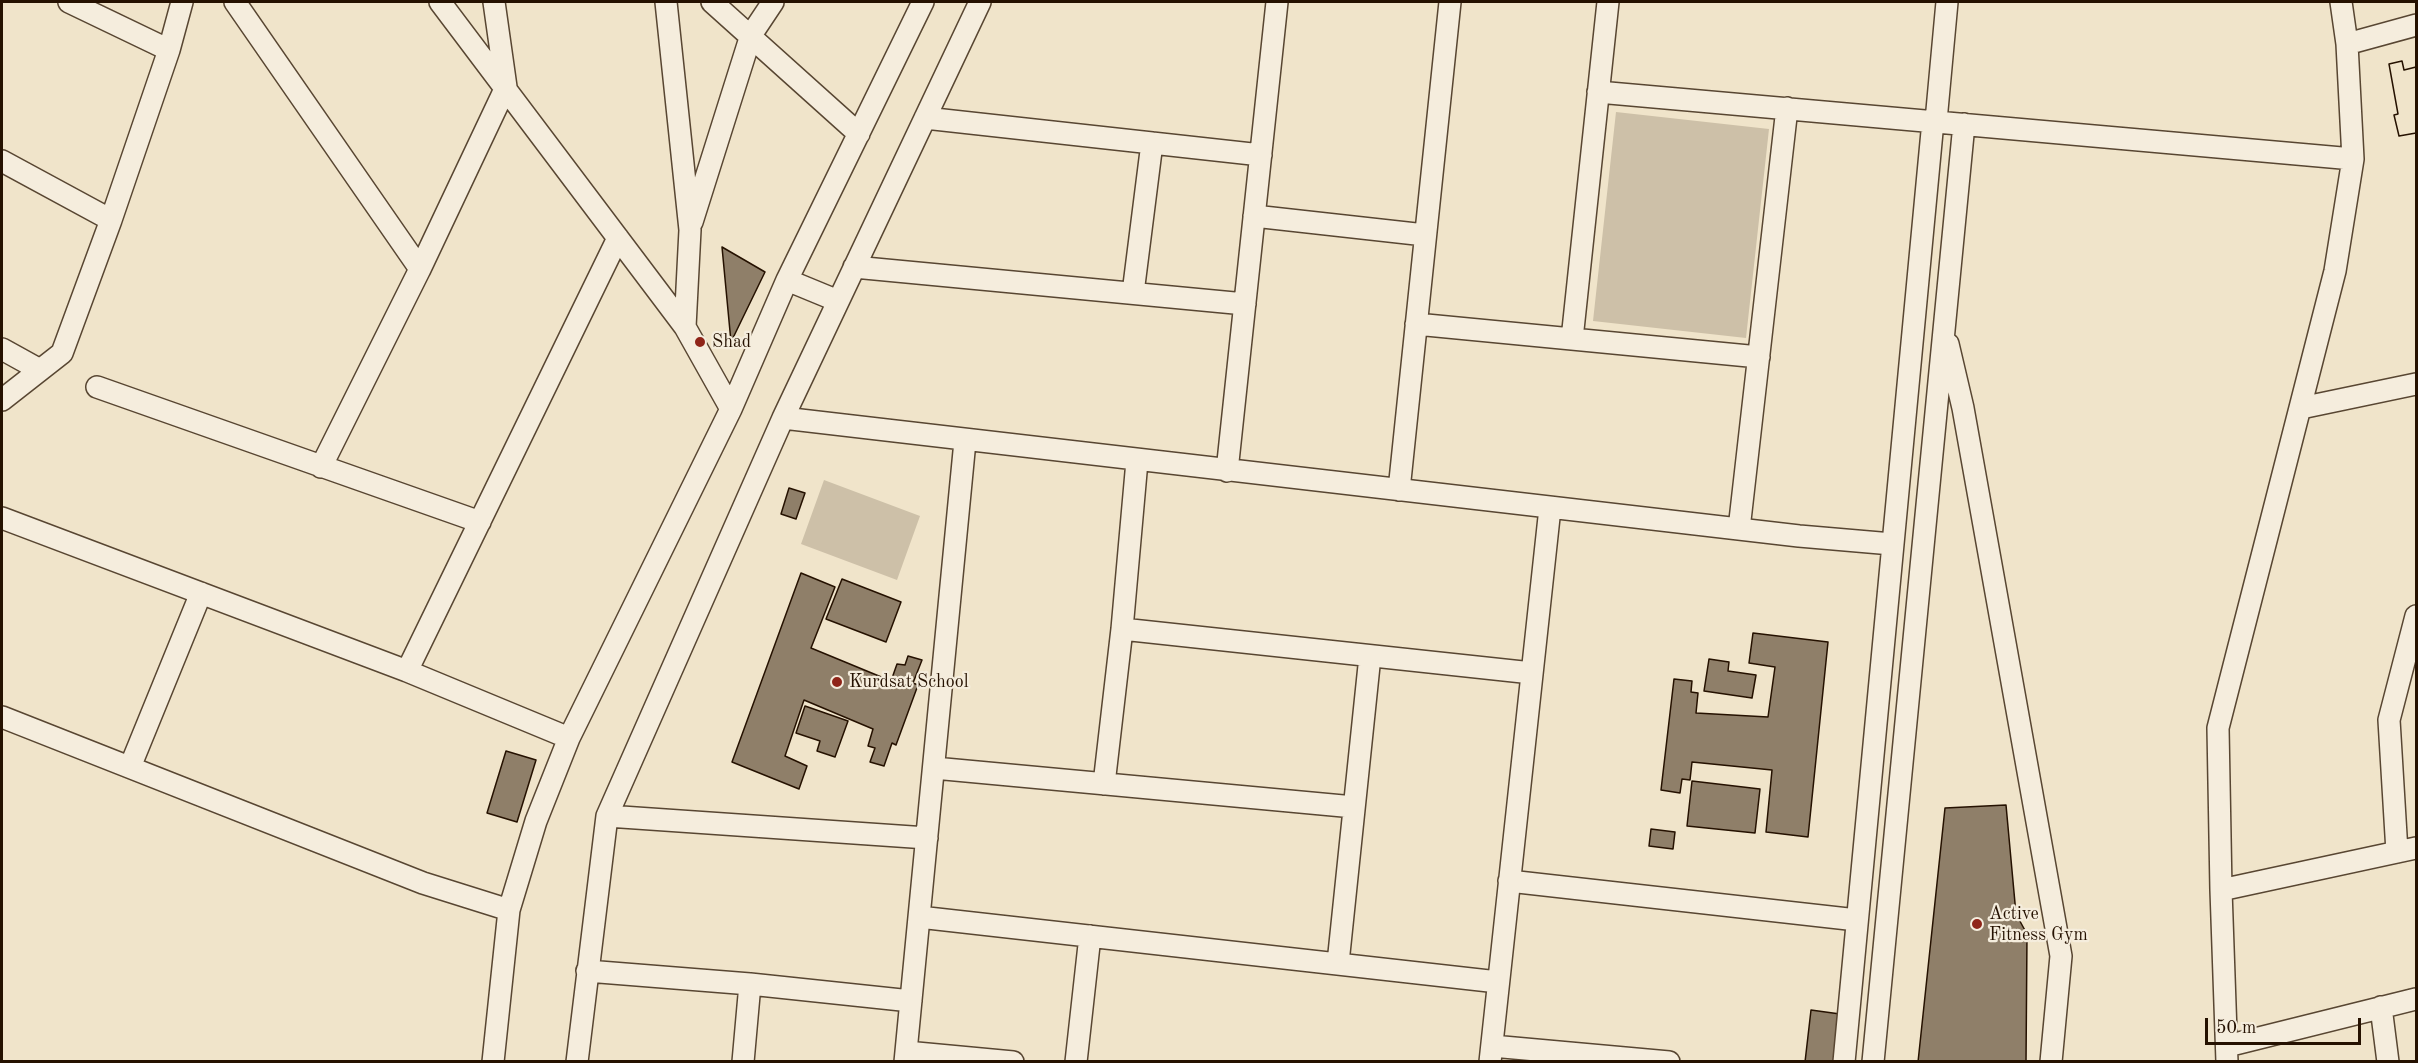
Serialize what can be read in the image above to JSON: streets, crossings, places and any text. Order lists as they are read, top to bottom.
{
  "places": ["Shad", "Kurdsat School", "Active Fitness Gym"],
  "scale_bar": "50 m"
}
